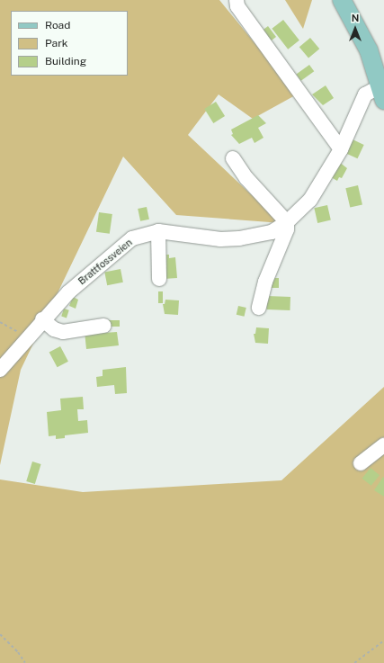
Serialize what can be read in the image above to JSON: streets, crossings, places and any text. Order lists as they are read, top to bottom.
{
  "streets": {
    "street": ["Brattfossveien"]
  },
  "legend": ["Road", "Park", "Building"],
  "north": "top"
}
